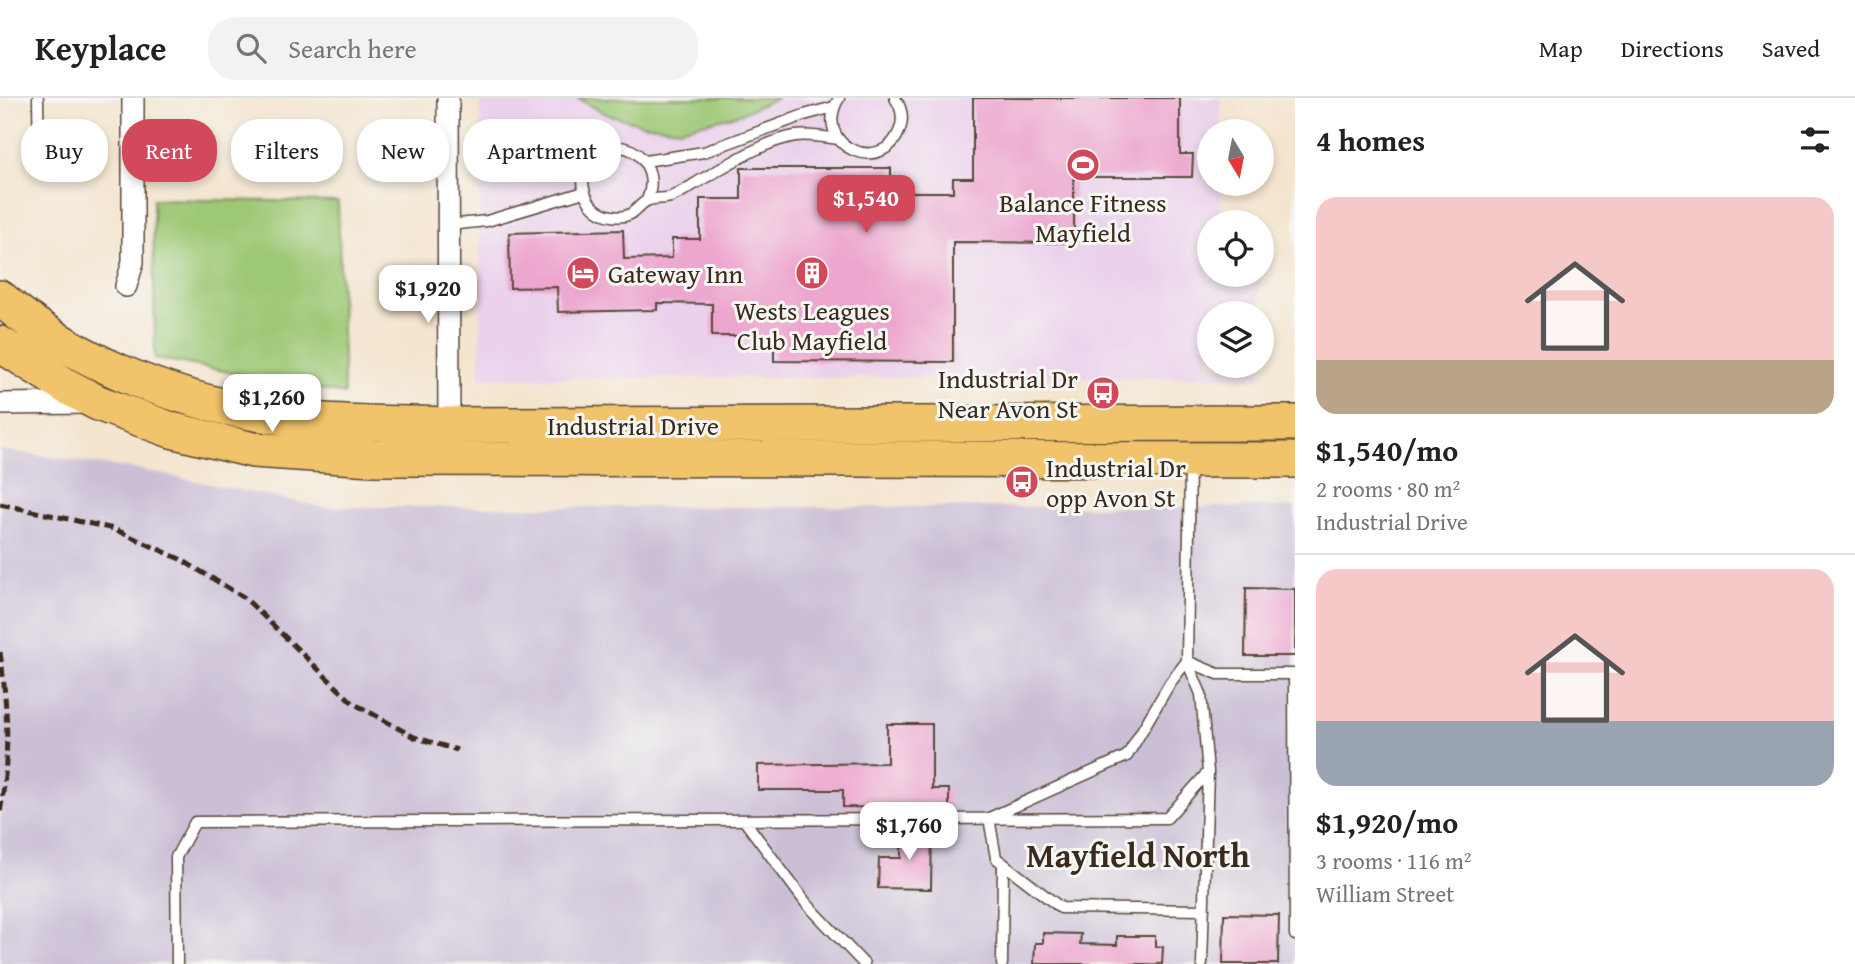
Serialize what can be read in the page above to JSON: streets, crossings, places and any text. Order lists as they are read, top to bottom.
{
  "streets": {
    "highway": ["Industrial Drive"]
  },
  "districts": ["Mayfield North"],
  "places": {
    "sports": ["Balance Fitness Mayfield"],
    "hotel": ["Gateway Inn"],
    "building": ["Wests Leagues Club Mayfield"],
    "bus stop": ["Industrial Dr Near Avon St", "Industrial Dr opp Avon St"]
  },
  "north": "bottom",
  "page": {
    "header": "Keyplace",
    "search": "Search here",
    "nav": ["Map", "Directions", "Saved"],
    "heading": "4 homes",
    "chip": [
      "Buy",
      "Rent",
      "Filters",
      "New",
      "Apartment"
    ],
    "price": [
      "$1,540",
      "$1,920",
      "$1,260",
      "$1,760"
    ],
    "list": [
      {
        "name": "$1,540/mo",
        "note": "2 rooms · 80 m² · Industrial Drive"
      },
      {
        "name": "$1,920/mo",
        "note": "3 rooms · 116 m² · William Street"
      }
    ]
  }
}
